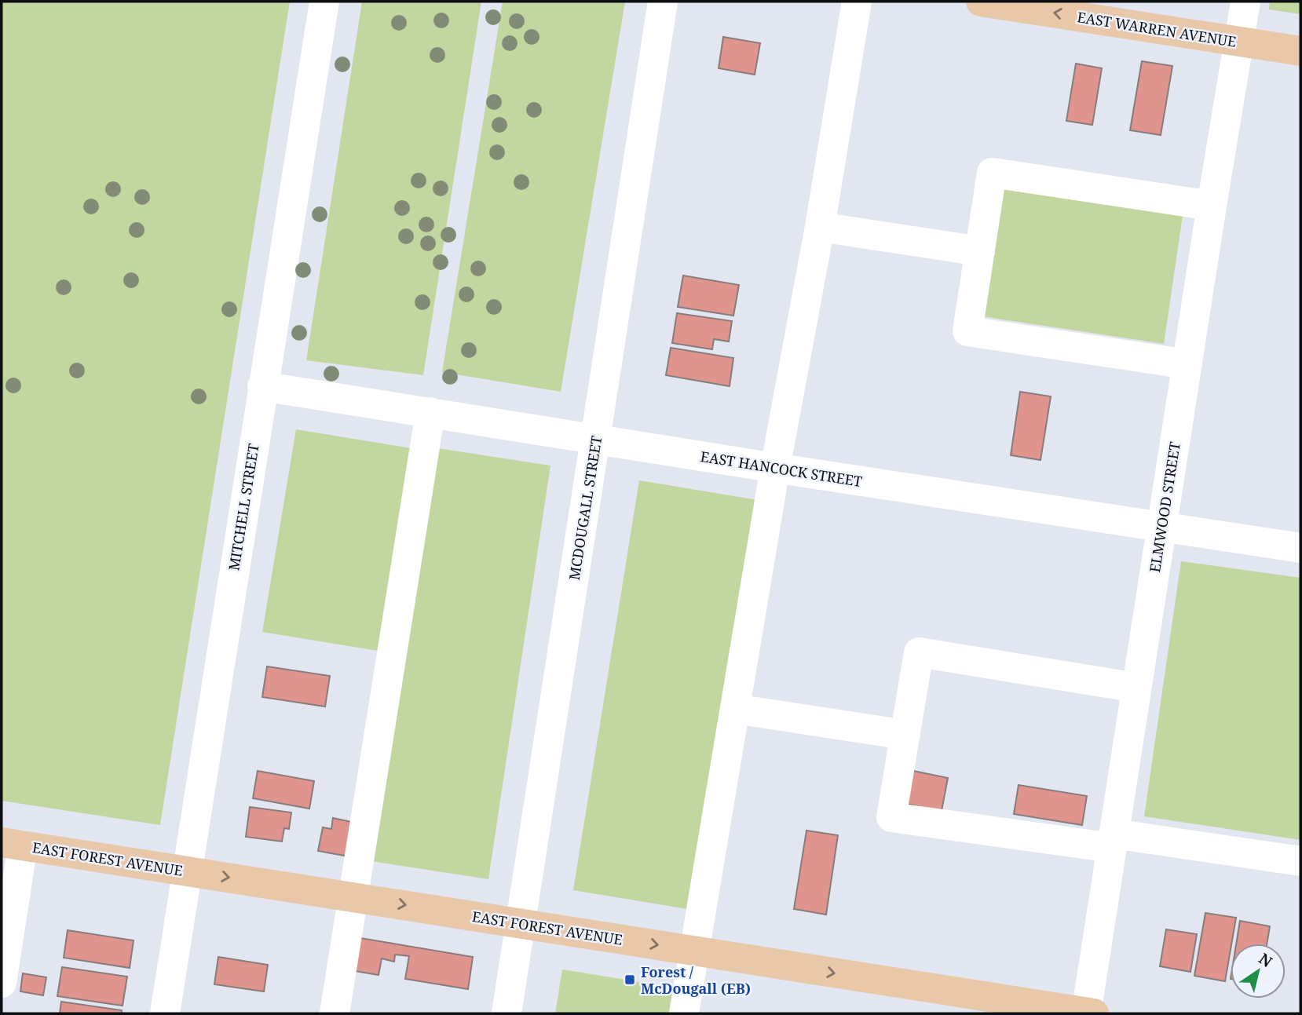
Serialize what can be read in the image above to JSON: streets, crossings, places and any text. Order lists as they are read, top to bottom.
{
  "streets": {
    "main road": ["EAST WARREN AVENUE", "EAST FOREST AVENUE"],
    "street": [
      "EAST HANCOCK STREET",
      "MITCHELL STREET",
      "ELMWOOD STREET",
      "MCDOUGALL STREET"
    ]
  },
  "crossings": [
    ["EAST WARREN AVENUE", "ELMWOOD STREET"],
    ["EAST HANCOCK STREET", "MITCHELL STREET"],
    ["EAST HANCOCK STREET", "ELMWOOD STREET"],
    ["EAST HANCOCK STREET", "MCDOUGALL STREET"],
    ["MITCHELL STREET", "EAST FOREST AVENUE"],
    ["ELMWOOD STREET", "EAST FOREST AVENUE"],
    ["MCDOUGALL STREET", "EAST FOREST AVENUE"]
  ],
  "one_way": ["EAST WARREN AVENUE", "EAST FOREST AVENUE"],
  "places": {
    "transit": ["Forest / McDougall (EB)"]
  },
  "north": "top right"
}
